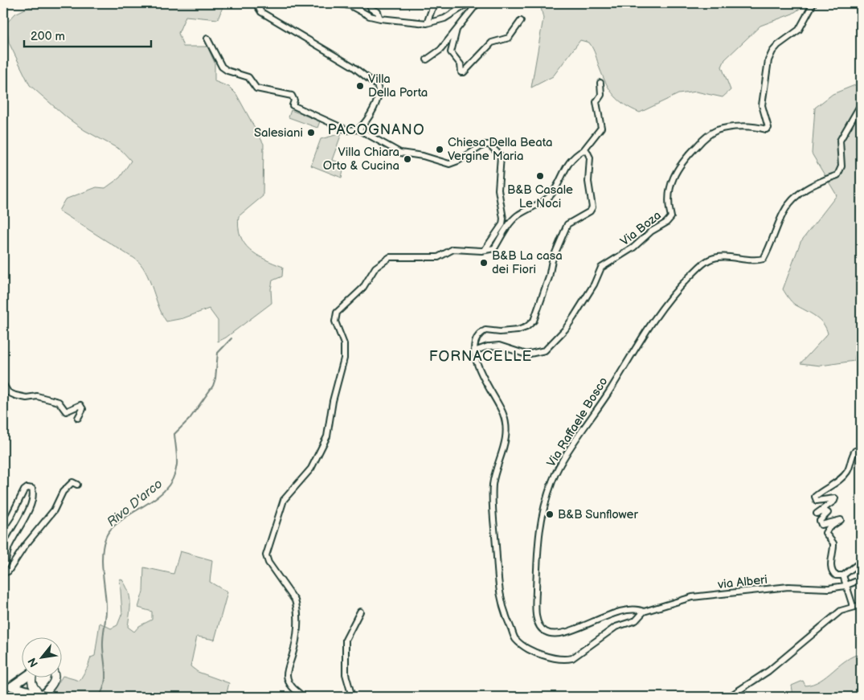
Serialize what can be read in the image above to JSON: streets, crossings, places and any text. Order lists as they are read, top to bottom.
{
  "streets": {
    "street": ["Via Boza", "Via Raffaele Bosco", "via Alberi"]
  },
  "crossings": [
    ["Via Raffaele Bosco", "via Alberi"]
  ],
  "districts": ["PACOGNANO", "FORNACELLE"],
  "water": ["Rivo D'arco"],
  "places": [
    "Villa Della Porta",
    "Salesiani",
    "Chiesa Della Beata Vergine Maria",
    "Villa Chiara Orto & Cucina",
    "B&B Casale Le Noci",
    "B&B La casa dei Fiori",
    "B&B Sunflower"
  ],
  "scale_bar": "200 m",
  "north": "bottom left"
}
